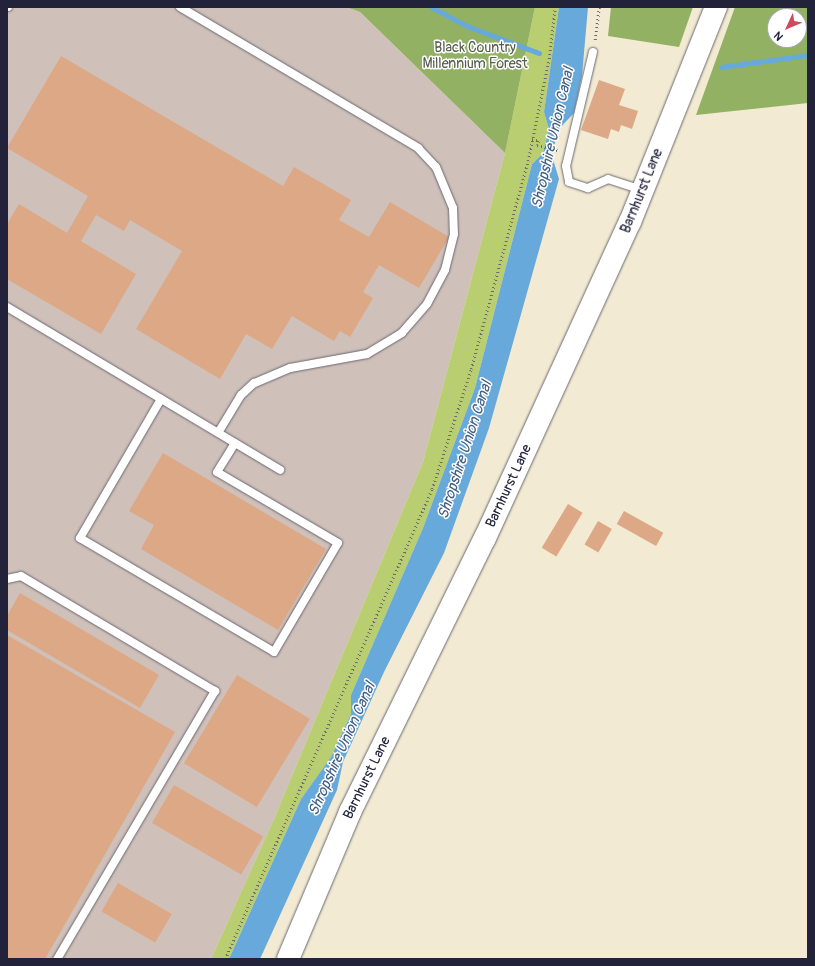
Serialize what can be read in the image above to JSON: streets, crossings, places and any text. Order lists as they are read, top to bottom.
{
  "streets": {
    "street": ["Barnhurst Lane"]
  },
  "water": ["Shropshire Union Canal"],
  "parks": ["Black Country Millennium Forest"],
  "north": "bottom left"
}
